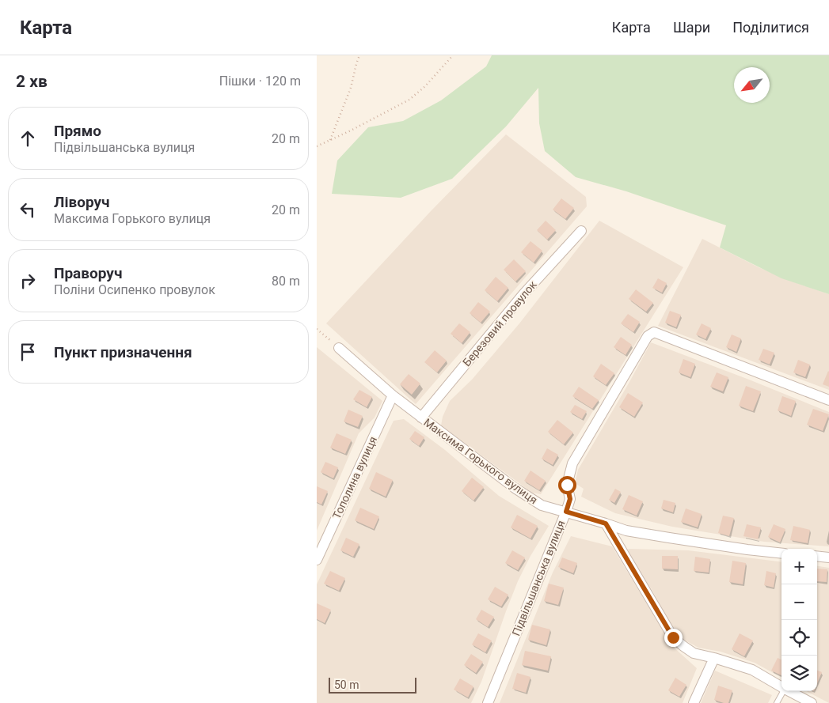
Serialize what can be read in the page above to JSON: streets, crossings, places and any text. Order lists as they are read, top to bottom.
{
  "streets": {
    "street": [
      "Березовий провулок",
      "Максима Горького вулиця",
      "Тополина вулиця",
      "Підвільшанська вулиця"
    ]
  },
  "crossings": [
    ["Березовий провулок", "Максима Горького вулиця"],
    ["Максима Горького вулиця", "Тополина вулиця"],
    ["Максима Горького вулиця", "Підвільшанська вулиця"]
  ],
  "scale_bar": "50 m",
  "north": "bottom left",
  "page": {
    "header": "Карта",
    "nav": ["Карта", "Шари", "Поділитися"],
    "heading": ["2 хв", "Пішки · 120 m"],
    "list": [
      ["Прямо", "Підвільшанська вулиця", "20 m"],
      ["Ліворуч", "Максима Горького вулиця", "20 m"],
      ["Праворуч", "Поліни Осипенко провулок", "80 m"],
      "Пункт призначення"
    ],
    "map_buttons": ["+", "−"],
    "scale": "50 m"
  }
}
